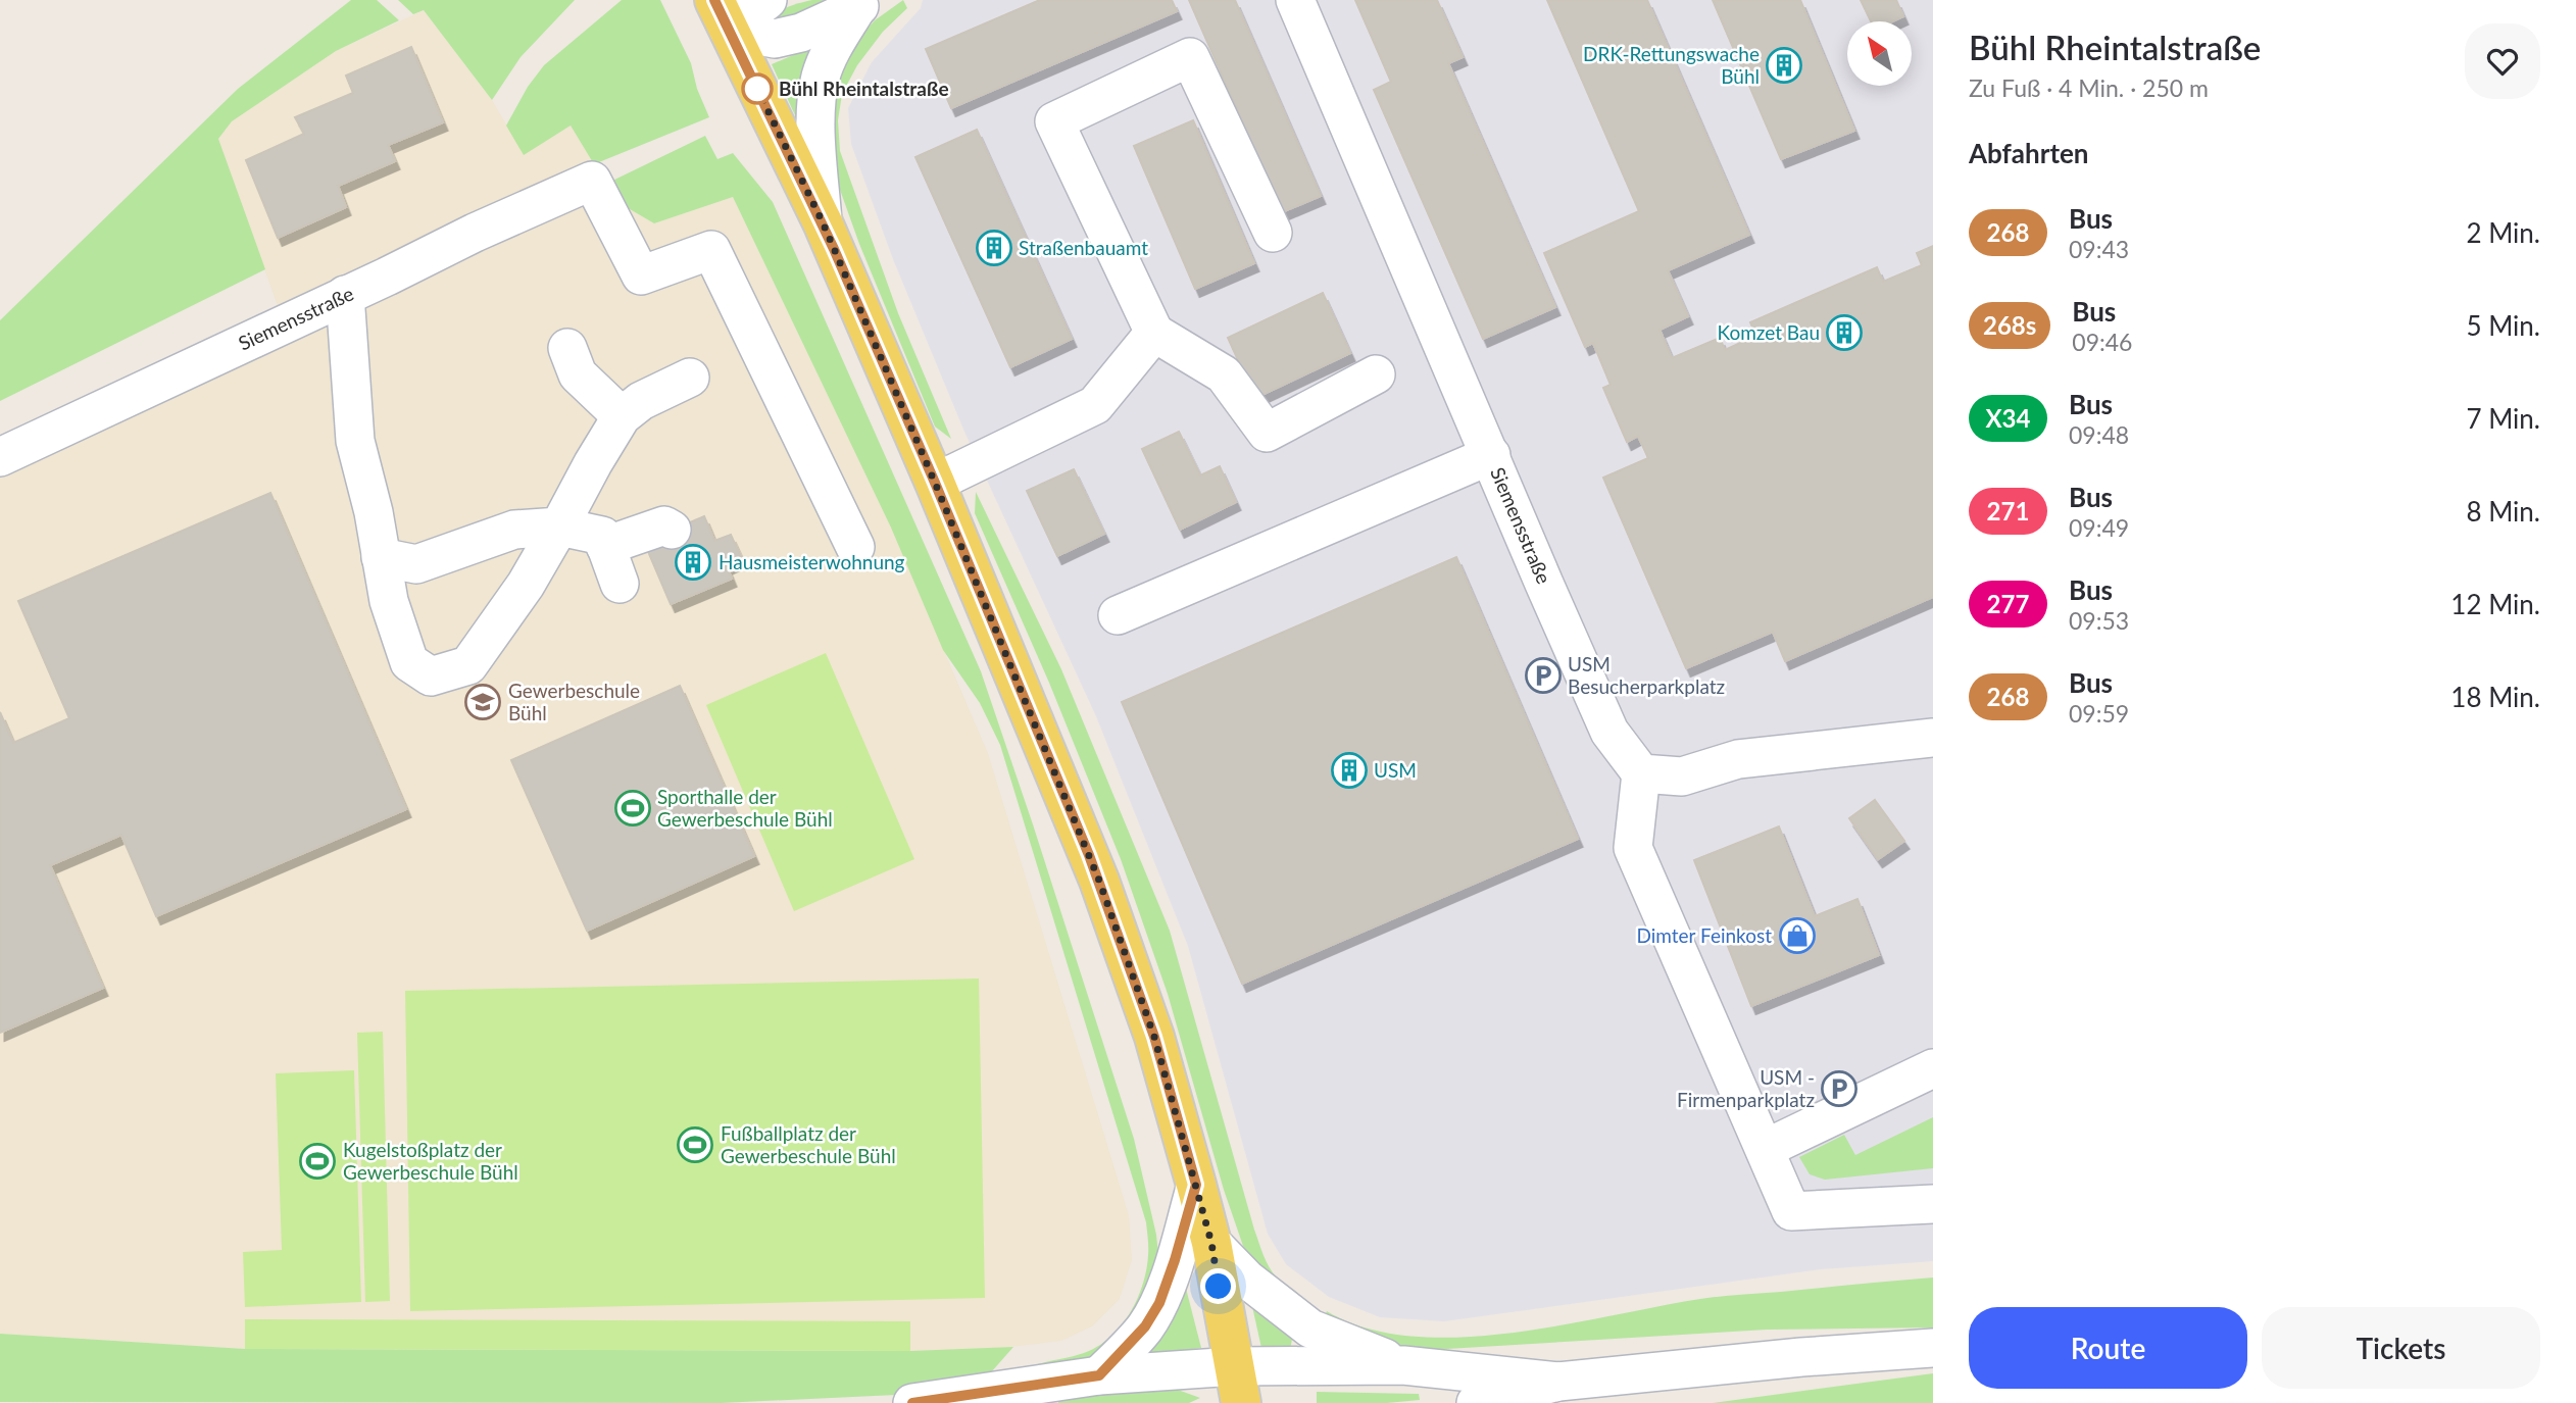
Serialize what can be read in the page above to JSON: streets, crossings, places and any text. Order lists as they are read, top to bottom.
{
  "streets": {
    "street": ["Siemensstraße"]
  },
  "places": {
    "building": [
      "DRK-Rettungswache Bühl",
      "Straßenbauamt",
      "Komzet Bau",
      "Hausmeisterwohnung",
      "USM"
    ],
    "other": ["Bühl Rheintalstraße"],
    "parking": ["USM Besucherparkplatz", "USM - Firmenparkplatz"],
    "school or university": ["Gewerbeschule Bühl"],
    "sports": ["Sporthalle der Gewerbeschule Bühl", "Fußballplatz der Gewerbeschule Bühl", "Kugelstoßplatz der Gewerbeschule Bühl"],
    "shop": ["Dimter Feinkost"]
  },
  "lines": ["bus line 268"],
  "north": "top left",
  "page": {
    "heading": [
      ["Bühl Rheintalstraße", "Zu Fuß · 4 Min. · 250 m"],
      "Abfahrten"
    ],
    "list": [
      {
        "mark": "268",
        "name": "Bus",
        "note": "09:43",
        "value": "2 Min."
      },
      {
        "mark": "268s",
        "name": "Bus",
        "note": "09:46",
        "value": "5 Min."
      },
      {
        "mark": "X34",
        "name": "Bus",
        "note": "09:48",
        "value": "7 Min."
      },
      {
        "mark": "271",
        "name": "Bus",
        "note": "09:49",
        "value": "8 Min."
      },
      {
        "mark": "277",
        "name": "Bus",
        "note": "09:53",
        "value": "12 Min."
      },
      {
        "mark": "268",
        "name": "Bus",
        "note": "09:59",
        "value": "18 Min."
      }
    ],
    "buttons": ["Route", "Tickets"]
  }
}
